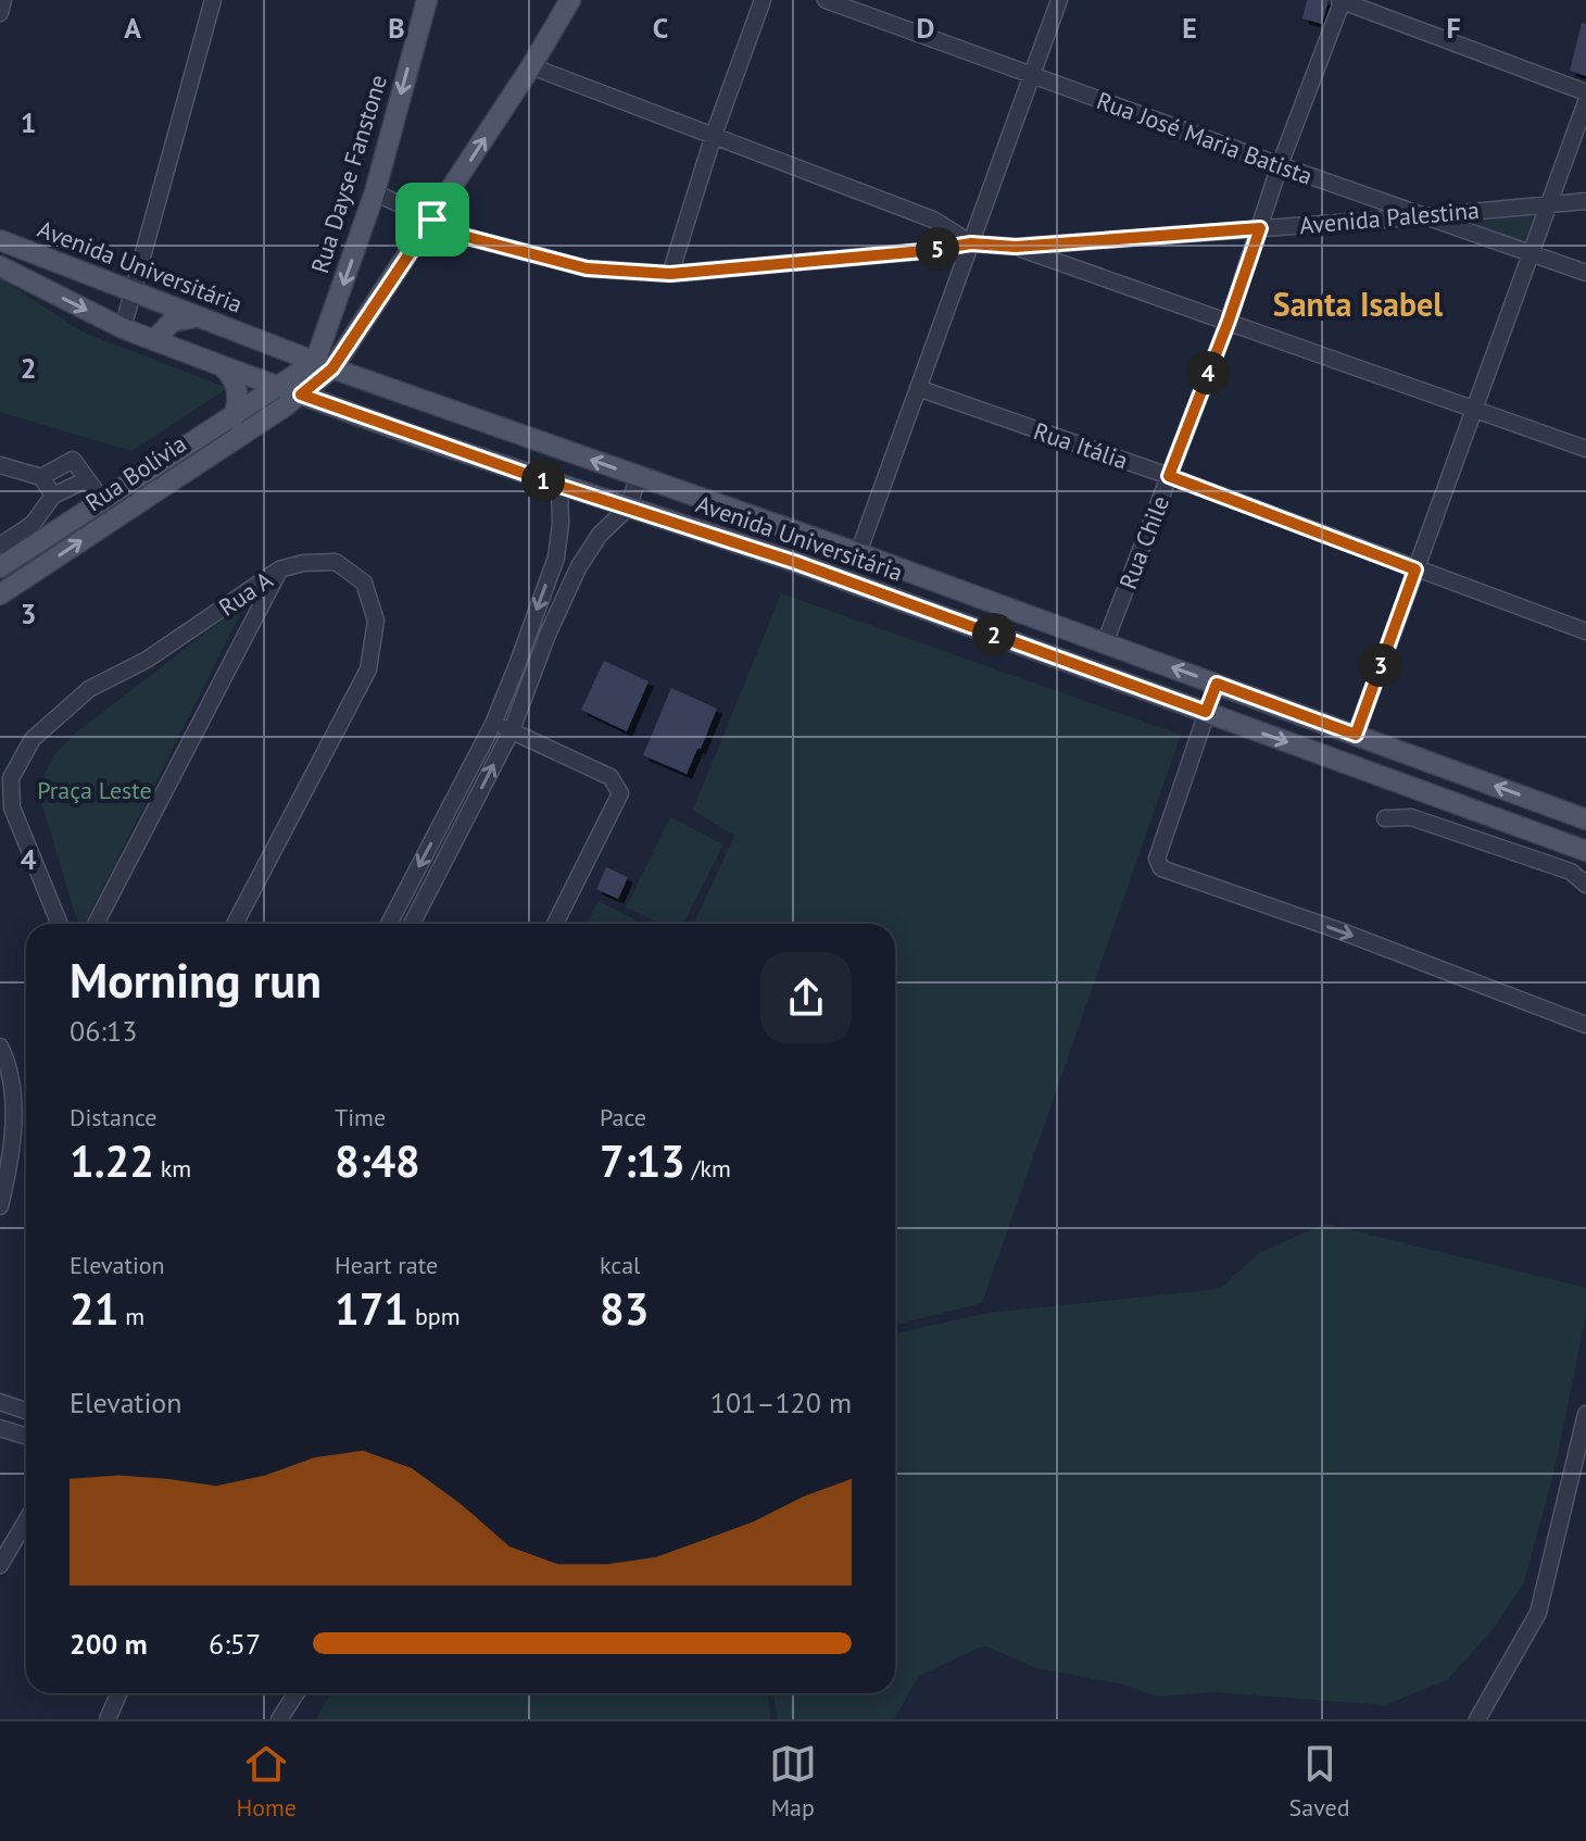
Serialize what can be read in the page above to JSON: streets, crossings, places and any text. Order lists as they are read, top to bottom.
{
  "streets": {
    "main road": ["Rua Dayse Fanstone", "Avenida Universitária", "Rua Bolívia"],
    "street": [
      "Rua José Maria Batista",
      "Avenida Palestina",
      "Rua Itália",
      "Rua Chile",
      "Rua A"
    ]
  },
  "crossings": [
    ["Rua José Maria Batista", "Avenida Palestina"],
    ["Rua José Maria Batista", "Rua Chile"],
    ["Rua Dayse Fanstone", "Avenida Palestina"],
    ["Rua Dayse Fanstone", "Avenida Universitária"],
    ["Rua Dayse Fanstone", "Rua Bolívia"],
    ["Avenida Palestina", "Rua Chile"],
    ["Avenida Universitária", "Rua Bolívia"],
    ["Avenida Universitária", "Rua Chile"],
    ["Rua Itália", "Rua Chile"]
  ],
  "districts": ["Santa Isabel"],
  "parks": ["Praça Leste"],
  "page": {
    "pins": [
      "5",
      "4",
      "1",
      "2",
      "3"
    ],
    "heading": ["Morning run", "06:13"],
    "stats": [
      ["Distance", "1.22 km"],
      ["Time", "8:48"],
      ["Pace", "7:13 /km"],
      ["Elevation", "21 m"],
      ["Heart rate", "171 bpm"],
      ["kcal", "83"]
    ],
    "chart": ["Elevation", "101–120 m"],
    "list": [
      {
        "name": "200 m",
        "note": "6:57"
      }
    ],
    "tabs": ["Home", "Map", "Saved"]
  },
  "grid": {
    "columns": [
      "A",
      "B",
      "C",
      "D",
      "E",
      "F"
    ],
    "rows": [
      "1",
      "2",
      "3",
      "4"
    ]
  }
}
